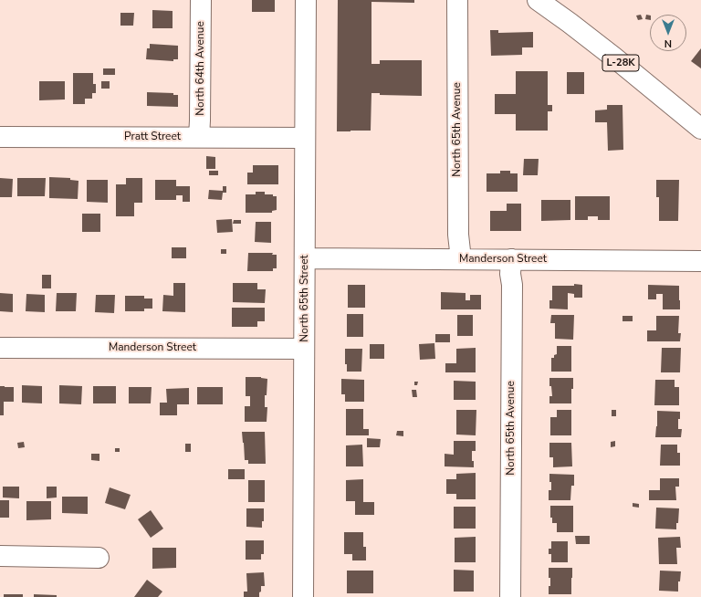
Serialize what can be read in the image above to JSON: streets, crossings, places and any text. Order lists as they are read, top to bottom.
{
  "streets": {
    "street": [
      "L-28K",
      "North 64th Avenue",
      "North 65th Avenue",
      "Pratt Street",
      "Manderson Street",
      "North 65th Street"
    ]
  },
  "crossings": [
    ["North 64th Avenue", "Pratt Street"],
    ["North 65th Avenue", "Manderson Street"],
    ["Pratt Street", "North 65th Street"],
    ["Manderson Street", "North 65th Street"]
  ],
  "north": "bottom"
}
